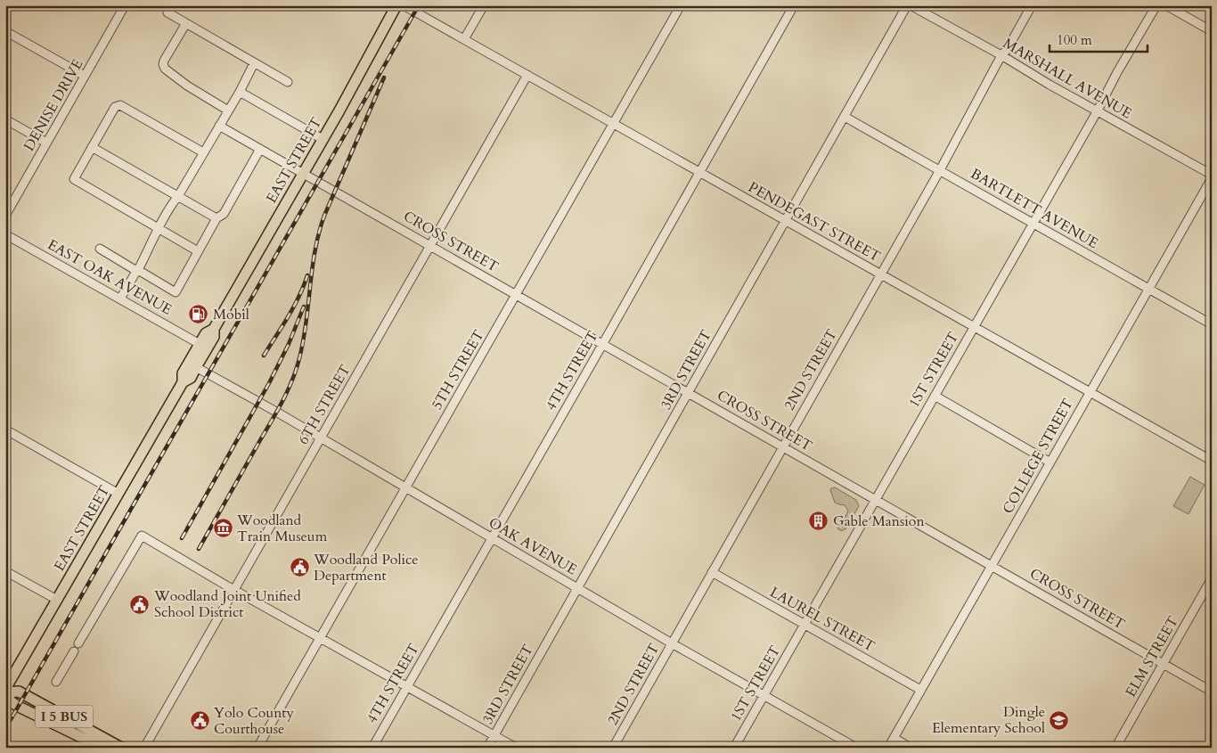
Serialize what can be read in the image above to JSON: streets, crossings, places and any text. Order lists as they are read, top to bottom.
{
  "streets": {
    "main road": ["EAST STREET", "I 5 BUS"],
    "street": [
      "MARSHALL AVENUE",
      "DENISE DRIVE",
      "BARTLETT AVENUE",
      "PENDEGAST STREET",
      "CROSS STREET",
      "EAST OAK AVENUE",
      "5TH STREET",
      "3RD STREET",
      "2ND STREET",
      "1ST STREET",
      "4TH STREET",
      "6TH STREET",
      "COLLEGE STREET",
      "OAK AVENUE",
      "LAUREL STREET",
      "ELM STREET"
    ]
  },
  "crossings": [
    ["MARSHALL AVENUE", "3RD STREET"],
    ["MARSHALL AVENUE", "2ND STREET"],
    ["MARSHALL AVENUE", "1ST STREET"],
    ["EAST STREET", "CROSS STREET"],
    ["EAST STREET", "EAST OAK AVENUE"],
    ["EAST STREET", "OAK AVENUE"],
    ["EAST STREET", "I 5 BUS"],
    ["BARTLETT AVENUE", "3RD STREET"],
    ["BARTLETT AVENUE", "2ND STREET"],
    ["BARTLETT AVENUE", "1ST STREET"],
    ["BARTLETT AVENUE", "COLLEGE STREET"],
    ["PENDEGAST STREET", "5TH STREET"],
    ["PENDEGAST STREET", "3RD STREET"],
    ["PENDEGAST STREET", "2ND STREET"],
    ["PENDEGAST STREET", "1ST STREET"],
    ["PENDEGAST STREET", "4TH STREET"],
    ["PENDEGAST STREET", "6TH STREET"],
    ["PENDEGAST STREET", "COLLEGE STREET"],
    ["CROSS STREET", "5TH STREET"],
    ["CROSS STREET", "3RD STREET"],
    ["CROSS STREET", "2ND STREET"],
    ["CROSS STREET", "1ST STREET"],
    ["CROSS STREET", "4TH STREET"],
    ["CROSS STREET", "6TH STREET"],
    ["CROSS STREET", "COLLEGE STREET"],
    ["CROSS STREET", "ELM STREET"],
    ["5TH STREET", "OAK AVENUE"],
    ["3RD STREET", "OAK AVENUE"],
    ["2ND STREET", "OAK AVENUE"],
    ["2ND STREET", "LAUREL STREET"],
    ["1ST STREET", "OAK AVENUE"],
    ["1ST STREET", "LAUREL STREET"],
    ["4TH STREET", "OAK AVENUE"],
    ["6TH STREET", "OAK AVENUE"],
    ["COLLEGE STREET", "LAUREL STREET"]
  ],
  "places": {
    "fuel station": ["Mobil"],
    "building": ["Gable Mansion"],
    "museum": ["Woodland Train Museum"],
    "public building": ["Woodland Police Department", "Woodland Joint Unified School District", "Yolo County Courthouse"],
    "school or university": ["Dingle Elementary School"]
  },
  "scale_bar": "100 m"
}
